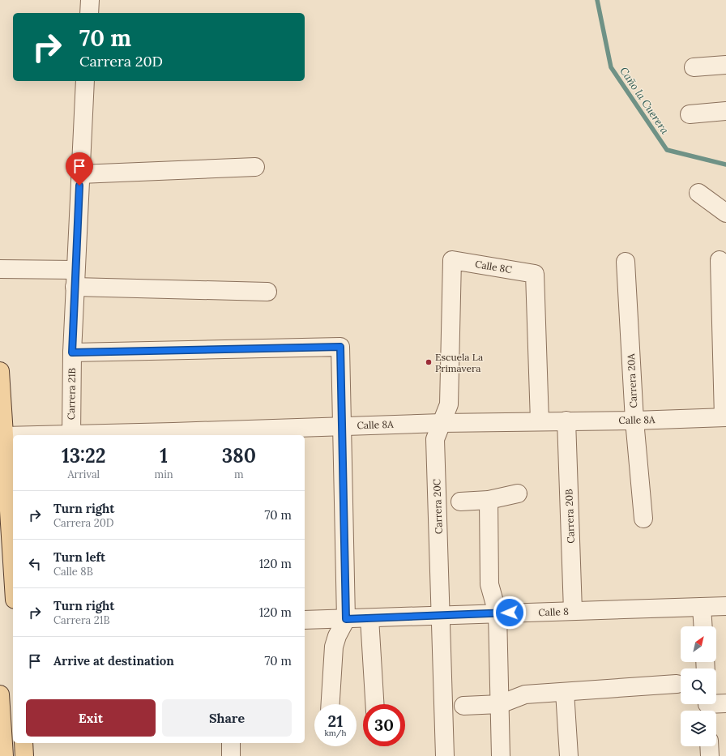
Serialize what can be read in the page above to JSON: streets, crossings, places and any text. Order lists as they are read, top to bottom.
{
  "streets": {
    "street": [
      "Calle 8C",
      "Carrera 20A",
      "Carrera 21B",
      "Calle 8A",
      "Carrera 20C",
      "Carrera 20B",
      "Calle 8"
    ]
  },
  "crossings": [
    ["Calle 8C", "Calle 8A"],
    ["Calle 8C", "Carrera 20C"],
    ["Carrera 20A", "Calle 8A"],
    ["Calle 8A", "Carrera 20C"],
    ["Calle 8A", "Carrera 20B"],
    ["Carrera 20C", "Calle 8"],
    ["Carrera 20B", "Calle 8"]
  ],
  "water": ["Caño la Cuerera"],
  "places": ["Escuela La Primavera"],
  "north": "top right",
  "page": {
    "turn": ["70 m", "Carrera 20D"],
    "eta": [
      "13:22",
      "Arrival",
      "1",
      "min",
      "380",
      "m"
    ],
    "list": [
      {
        "name": "Turn right",
        "note": "Carrera 20D",
        "value": "70 m"
      },
      {
        "name": "Turn left",
        "note": "Calle 8B",
        "value": "120 m"
      },
      {
        "name": "Turn right",
        "note": "Carrera 21B",
        "value": "120 m"
      },
      {
        "name": "Arrive at destination",
        "value": "70 m"
      }
    ],
    "buttons": ["Exit", "Share"],
    "speed": "21 km/h",
    "limit": "30"
  }
}
